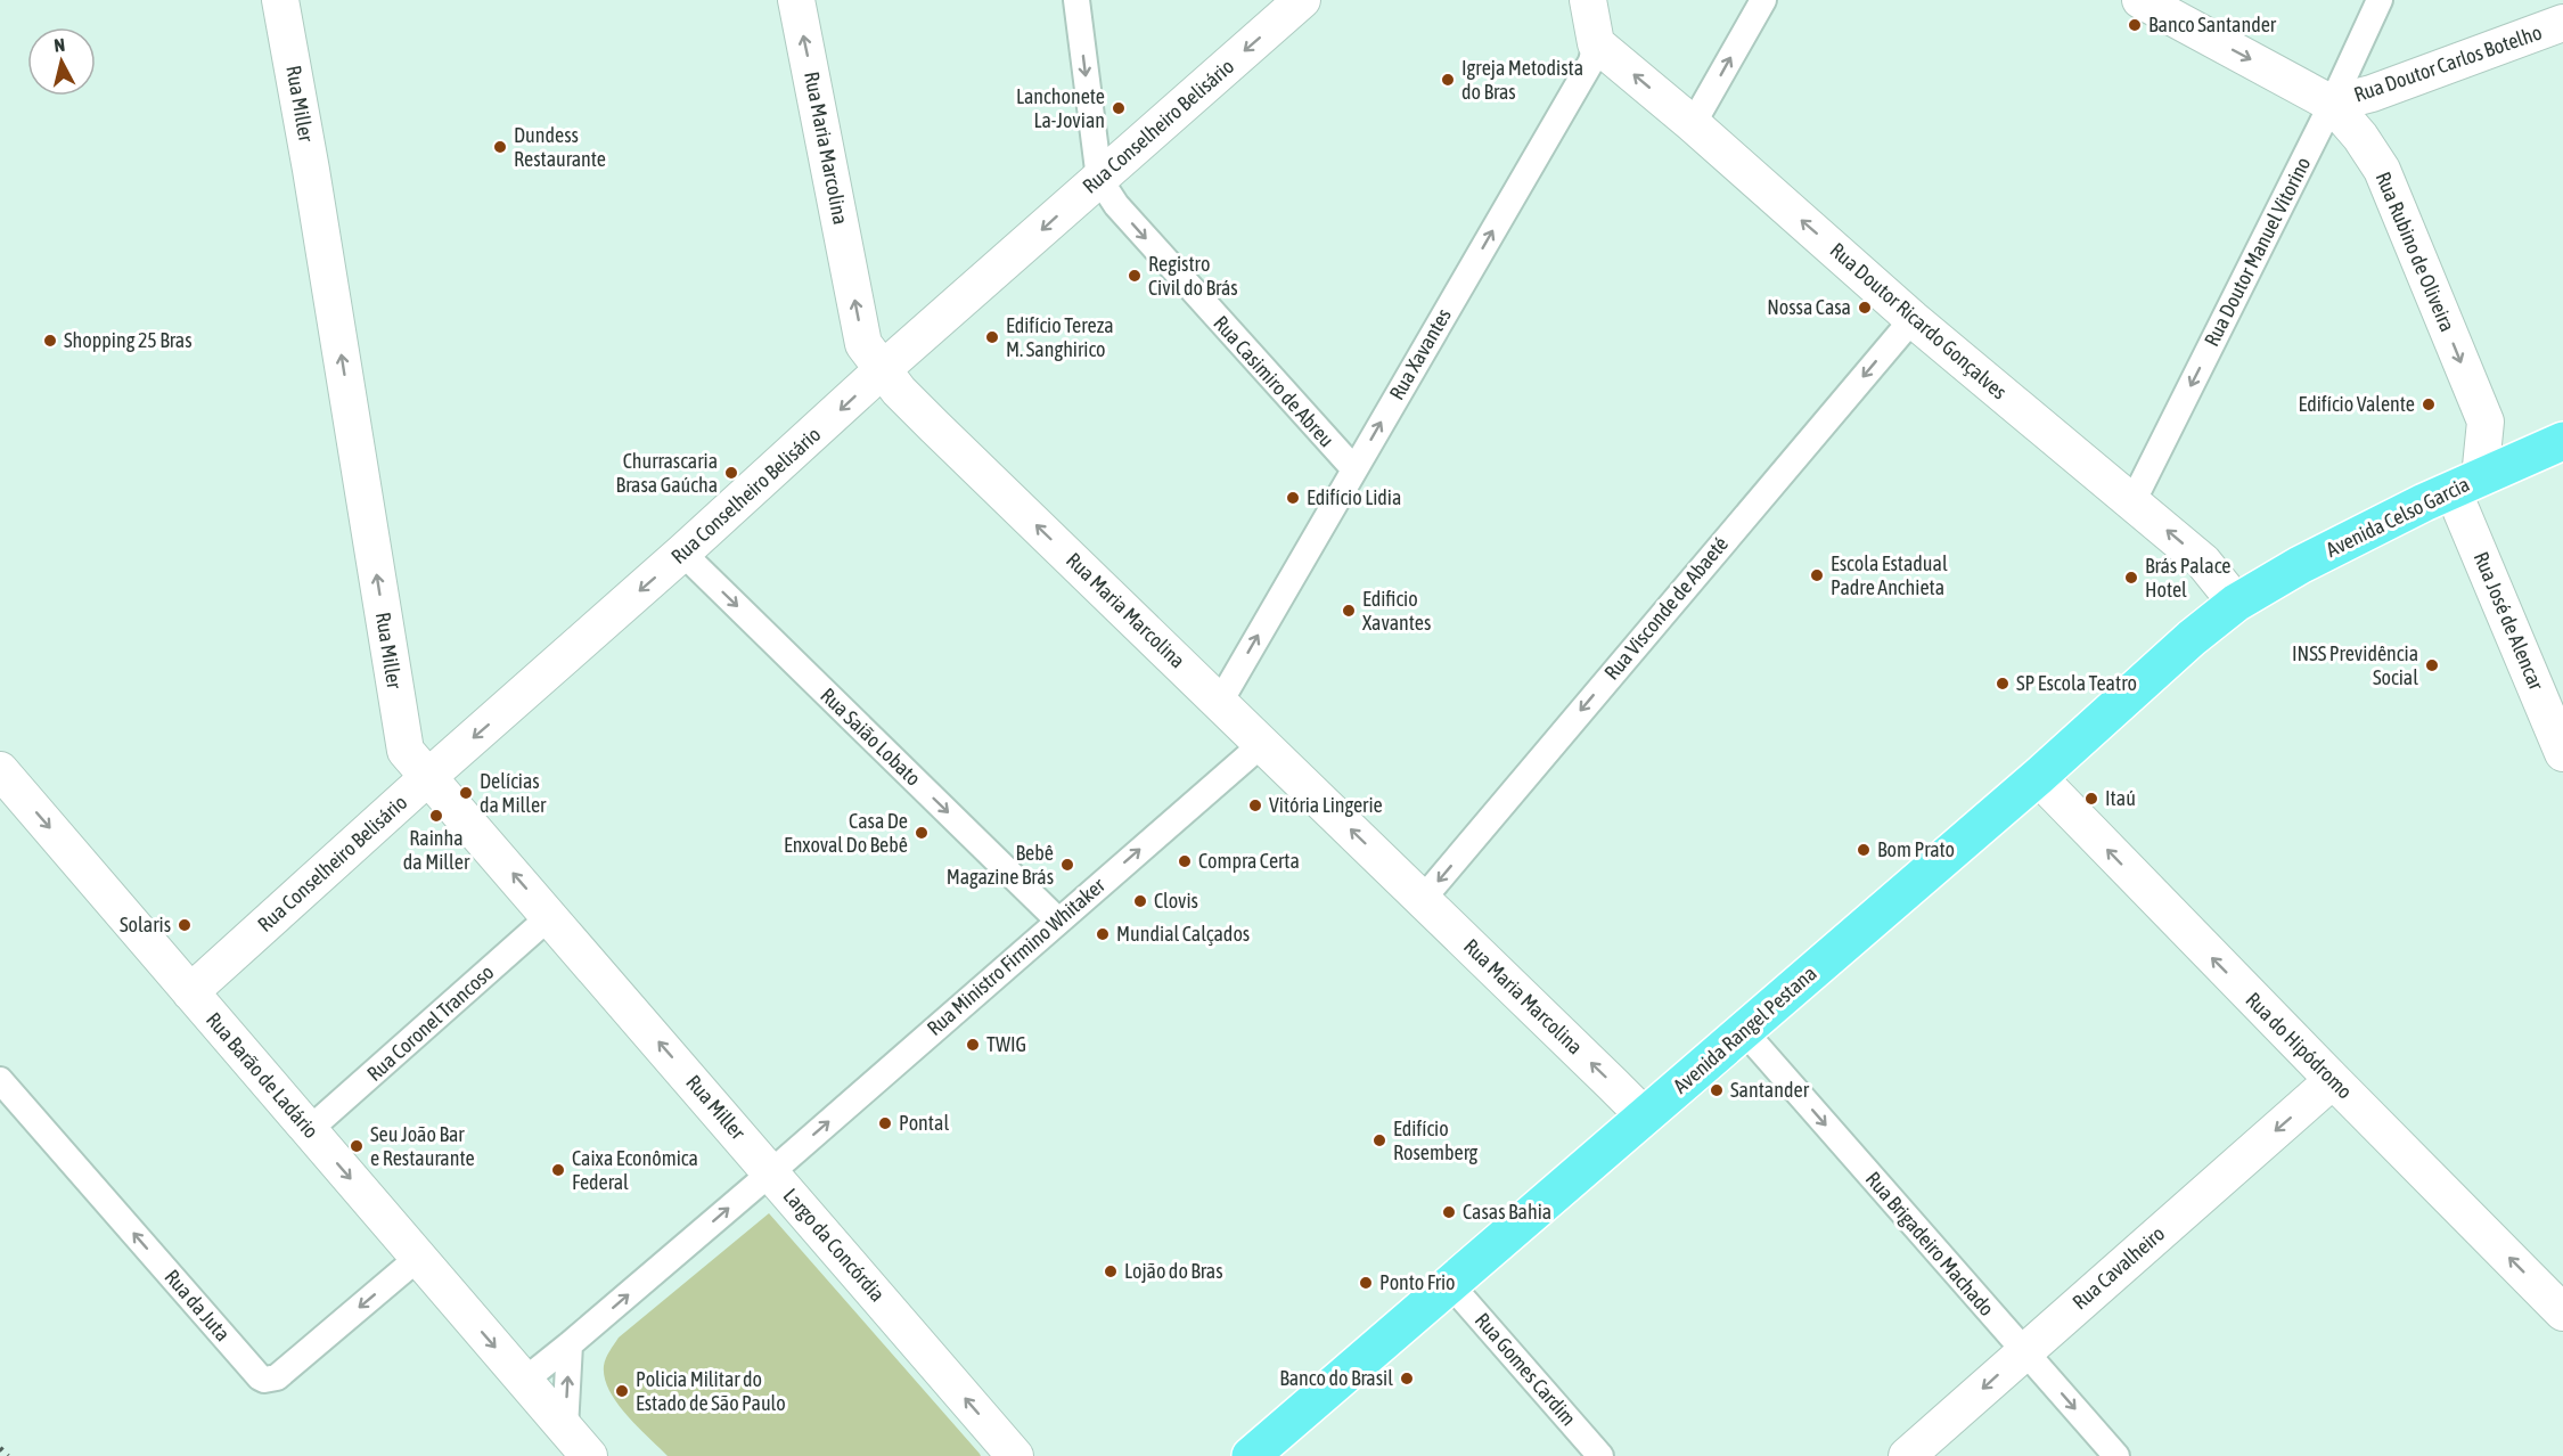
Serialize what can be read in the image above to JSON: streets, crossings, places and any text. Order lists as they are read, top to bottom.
{
  "streets": {
    "main road": ["Avenida Celso Garcia", "Avenida Rangel Pestana"],
    "street": [
      "Rua Doutor Carlos Botelho",
      "Rua Miller",
      "Rua Conselheiro Belisário",
      "Rua Maria Marcolina",
      "Rua Doutor Manuel Vitorino",
      "Rua Rubino de Oliveira",
      "Rua Doutor Ricardo Gonçalves",
      "Rua Xavantes",
      "Rua Casimiro de Abreu",
      "Rua Visconde de Abaeté",
      "Rua José de Alencar",
      "Rua Saião Lobato",
      "Rua Ministro Firmino Whitaker",
      "Rua Coronel Trancoso",
      "Rua do Hipódromo",
      "Rua Barão de Ladário",
      "Rua Brigadeiro Machado",
      "Largo da Concórdia",
      "Rua Cavalheiro",
      "Rua da Juta",
      "Rua Gomes Cardim"
    ]
  },
  "crossings": [
    ["Rua Doutor Carlos Botelho", "Rua Doutor Manuel Vitorino"],
    ["Rua Doutor Carlos Botelho", "Rua Rubino de Oliveira"],
    ["Rua Miller", "Rua Conselheiro Belisário"],
    ["Rua Miller", "Rua Ministro Firmino Whitaker"],
    ["Rua Miller", "Rua Coronel Trancoso"],
    ["Rua Miller", "Largo da Concórdia"],
    ["Rua Conselheiro Belisário", "Rua Maria Marcolina"],
    ["Rua Conselheiro Belisário", "Rua Casimiro de Abreu"],
    ["Rua Conselheiro Belisário", "Rua Saião Lobato"],
    ["Rua Conselheiro Belisário", "Rua Barão de Ladário"],
    ["Rua Maria Marcolina", "Rua Xavantes"],
    ["Rua Maria Marcolina", "Rua Visconde de Abaeté"],
    ["Rua Maria Marcolina", "Rua Ministro Firmino Whitaker"],
    ["Rua Maria Marcolina", "Avenida Rangel Pestana"],
    ["Rua Doutor Manuel Vitorino", "Rua Rubino de Oliveira"],
    ["Rua Doutor Manuel Vitorino", "Rua Doutor Ricardo Gonçalves"],
    ["Rua Rubino de Oliveira", "Avenida Celso Garcia"],
    ["Rua Rubino de Oliveira", "Rua José de Alencar"],
    ["Rua Doutor Ricardo Gonçalves", "Rua Xavantes"],
    ["Rua Doutor Ricardo Gonçalves", "Avenida Celso Garcia"],
    ["Rua Doutor Ricardo Gonçalves", "Rua Visconde de Abaeté"],
    ["Rua Doutor Ricardo Gonçalves", "Avenida Rangel Pestana"],
    ["Rua Xavantes", "Rua Casimiro de Abreu"],
    ["Avenida Celso Garcia", "Rua José de Alencar"],
    ["Avenida Celso Garcia", "Avenida Rangel Pestana"],
    ["Rua Saião Lobato", "Rua Ministro Firmino Whitaker"],
    ["Rua Ministro Firmino Whitaker", "Largo da Concórdia"],
    ["Rua Coronel Trancoso", "Rua Barão de Ladário"],
    ["Avenida Rangel Pestana", "Rua do Hipódromo"],
    ["Avenida Rangel Pestana", "Rua Brigadeiro Machado"],
    ["Avenida Rangel Pestana", "Rua Gomes Cardim"],
    ["Rua do Hipódromo", "Rua Cavalheiro"],
    ["Rua Barão de Ladário", "Largo da Concórdia"],
    ["Rua Barão de Ladário", "Rua da Juta"],
    ["Rua Brigadeiro Machado", "Rua Cavalheiro"]
  ],
  "one_way": [
    "Rua Miller",
    "Rua Conselheiro Belisário",
    "Rua Maria Marcolina",
    "Rua Doutor Manuel Vitorino",
    "Rua Rubino de Oliveira",
    "Rua Doutor Ricardo Gonçalves",
    "Rua Xavantes",
    "Rua Casimiro de Abreu",
    "Rua Visconde de Abaeté",
    "Rua Saião Lobato",
    "Rua Ministro Firmino Whitaker",
    "Rua do Hipódromo",
    "Rua Barão de Ladário",
    "Rua Brigadeiro Machado",
    "Rua Cavalheiro"
  ],
  "places": [
    "Banco Santander",
    "Igreja Metodista do Bras",
    "Lanchonete La-Jovian",
    "Dundess Restaurante",
    "Registro Civil do Brás",
    "Nossa Casa",
    "Edifício Tereza M. Sanghirico",
    "Shopping 25 Bras",
    "Edifício Valente",
    "Churrascaria Brasa Gaúcha",
    "Edifício Lidia",
    "Escola Estadual Padre Anchieta",
    "Brás Palace Hotel",
    "Edificio Xavantes",
    "INSS Previdência Social",
    "SP Escola Teatro",
    "Delícias da Miller",
    "Itaú",
    "Vitória Lingerie",
    "Rainha da Miller",
    "Casa De Enxoval Do Bebê",
    "Bom Prato",
    "Compra Certa",
    "Bebê Magazine Brás",
    "Clovis",
    "Solaris",
    "Mundial Calçados",
    "TWIG",
    "Santander",
    "Pontal",
    "Edifício Rosemberg",
    "Seu João Bar e Restaurante",
    "Caixa Econômica Federal",
    "Casas Bahia",
    "Lojão do Bras",
    "Ponto Frio",
    "Banco do Brasil",
    "Policia Militar do Estado de São Paulo"
  ],
  "north": "top"
}
